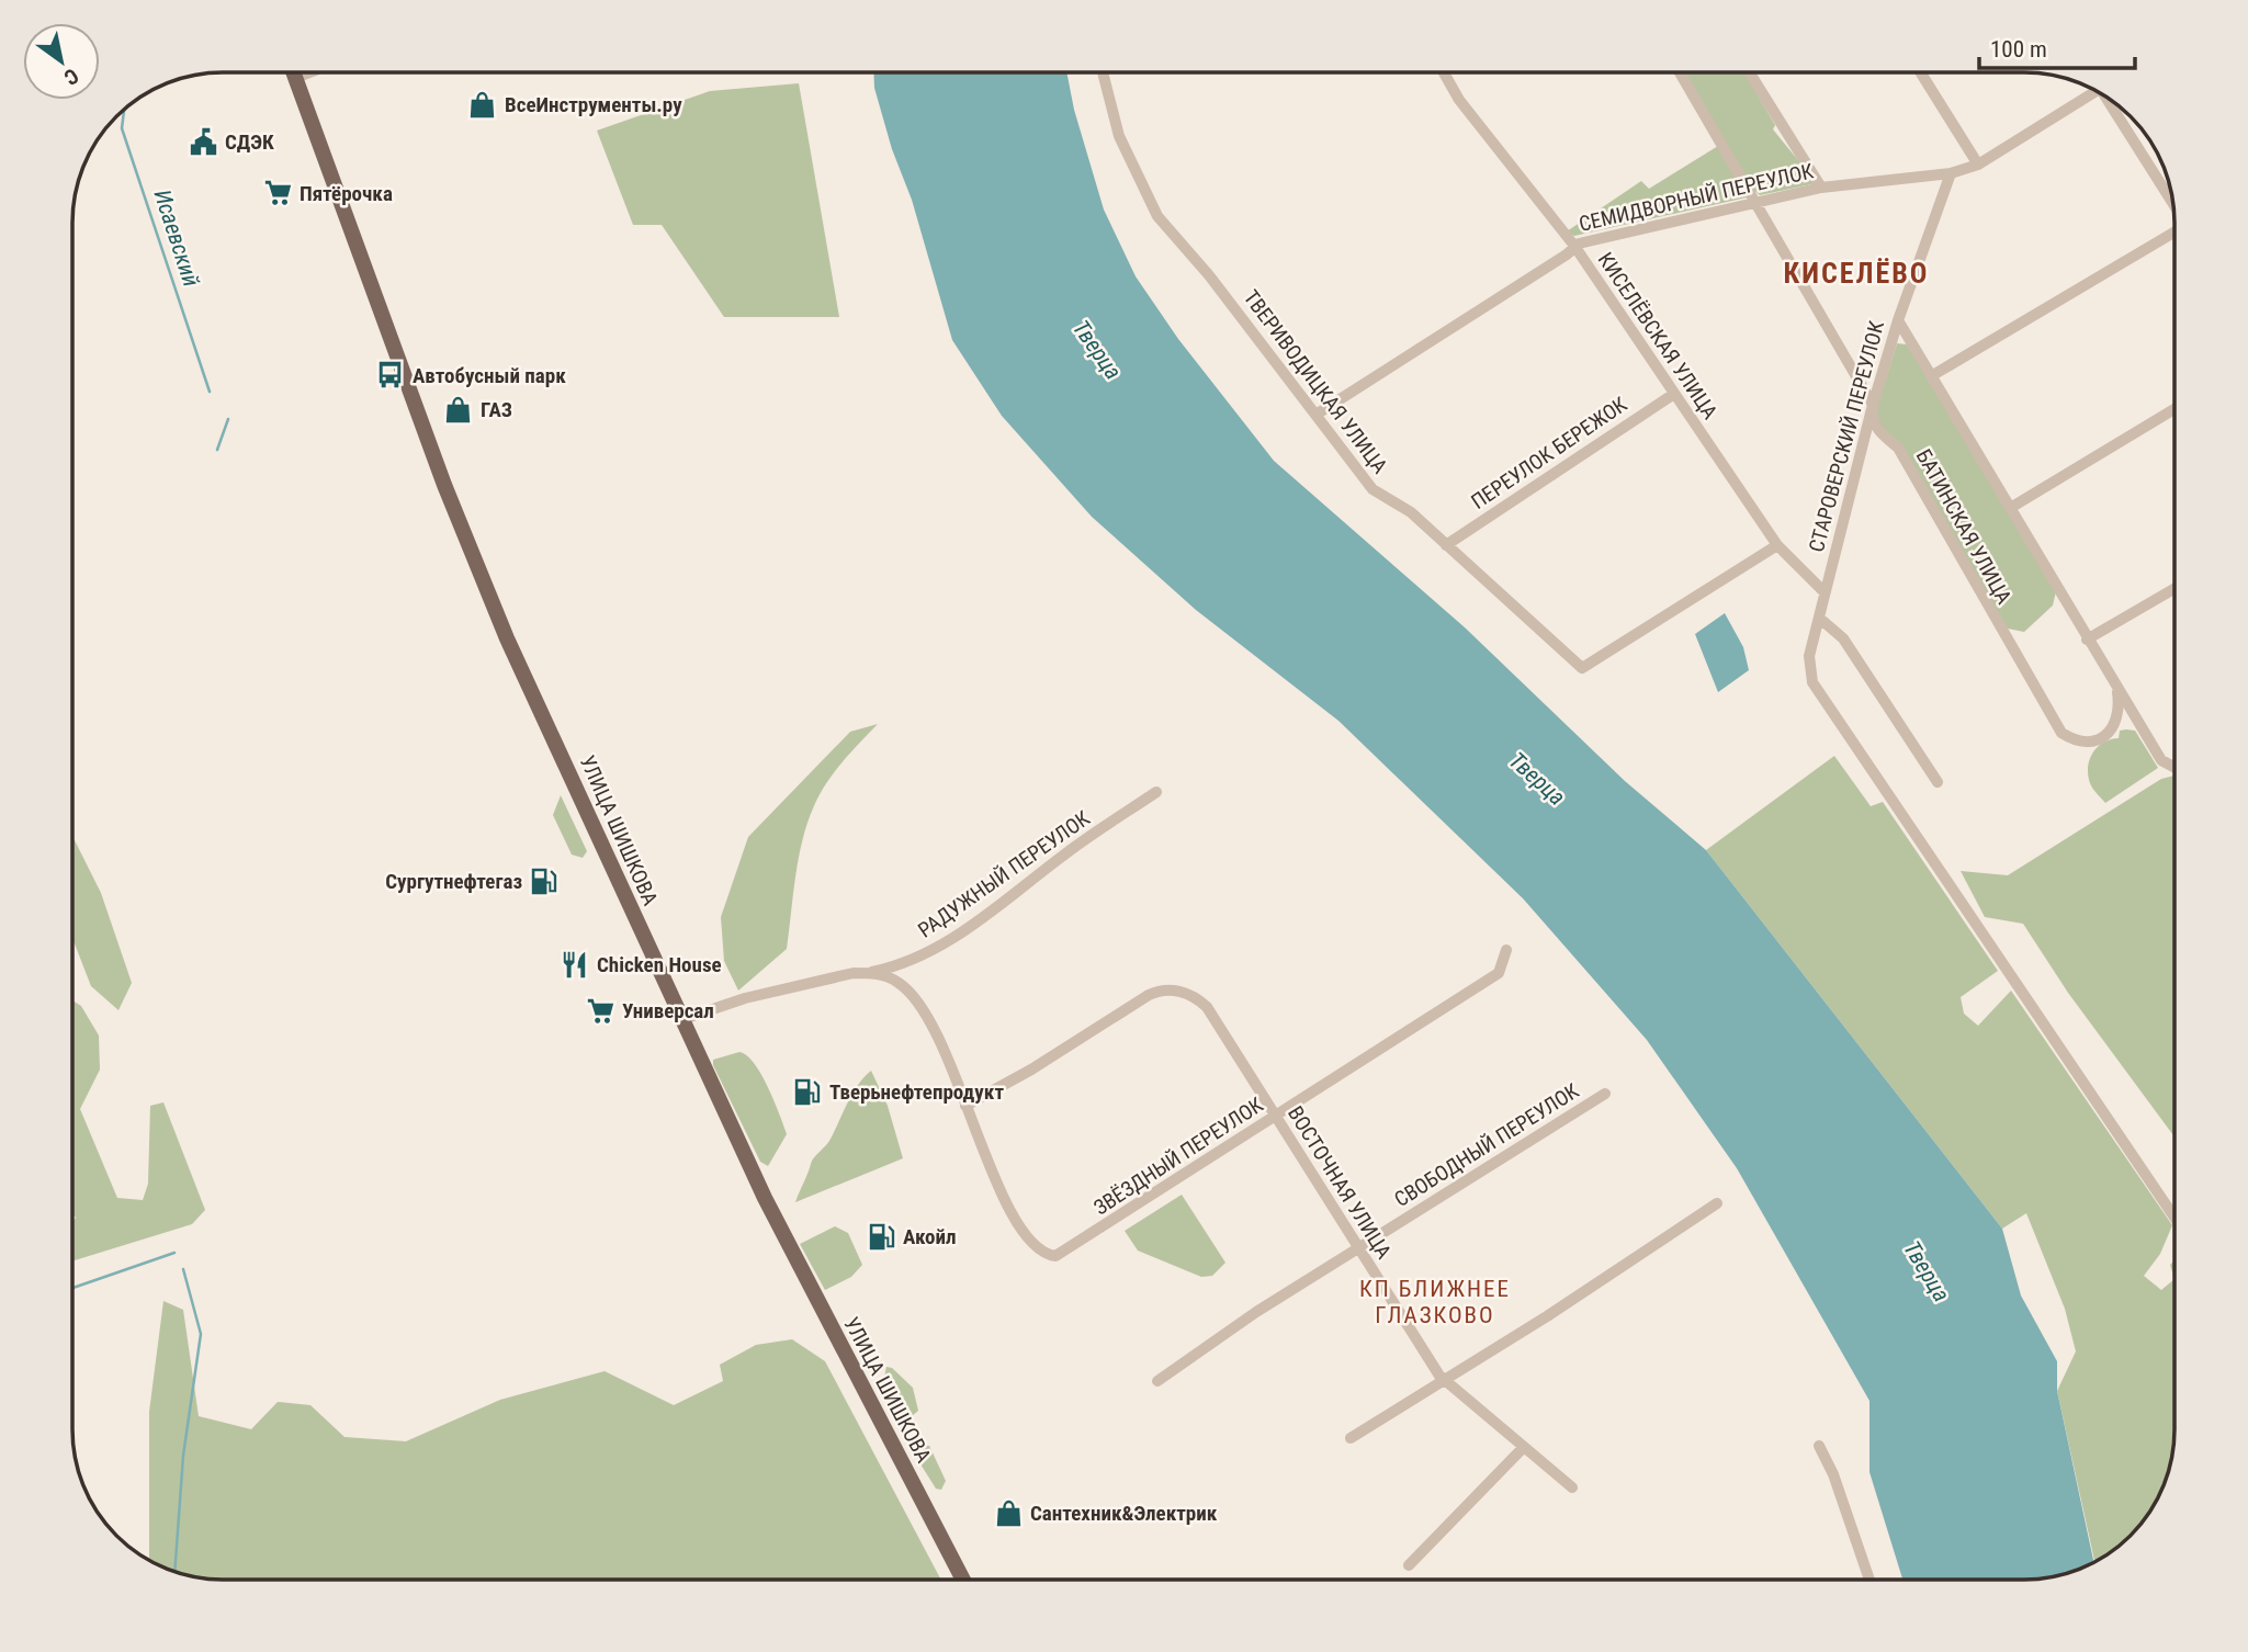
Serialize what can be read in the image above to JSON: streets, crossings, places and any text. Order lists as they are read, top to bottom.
{
  "streets": {
    "main road": ["УЛИЦА ШИШКОВА"],
    "street": [
      "СЕМИДВОРНЫЙ ПЕРЕУЛОК",
      "КИСЕЛЁВСКАЯ УЛИЦА",
      "ТВЕРИВОДИЦКАЯ УЛИЦА",
      "СТАРОВЕРСКИЙ ПЕРЕУЛОК",
      "ПЕРЕУЛОК БЕРЕЖОК",
      "БАТИНСКАЯ УЛИЦА",
      "РАДУЖНЫЙ ПЕРЕУЛОК",
      "СВОБОДНЫЙ ПЕРЕУЛОК",
      "ЗВЁЗДНЫЙ ПЕРЕУЛОК",
      "ВОСТОЧНАЯ УЛИЦА"
    ]
  },
  "crossings": [
    ["СЕМИДВОРНЫЙ ПЕРЕУЛОК", "КИСЕЛЁВСКАЯ УЛИЦА"],
    ["СЕМИДВОРНЫЙ ПЕРЕУЛОК", "ТВЕРИВОДИЦКАЯ УЛИЦА"],
    ["СЕМИДВОРНЫЙ ПЕРЕУЛОК", "СТАРОВЕРСКИЙ ПЕРЕУЛОК"],
    ["СЕМИДВОРНЫЙ ПЕРЕУЛОК", "БАТИНСКАЯ УЛИЦА"],
    ["КИСЕЛЁВСКАЯ УЛИЦА", "ТВЕРИВОДИЦКАЯ УЛИЦА"],
    ["КИСЕЛЁВСКАЯ УЛИЦА", "СТАРОВЕРСКИЙ ПЕРЕУЛОК"],
    ["КИСЕЛЁВСКАЯ УЛИЦА", "ПЕРЕУЛОК БЕРЕЖОК"],
    ["ТВЕРИВОДИЦКАЯ УЛИЦА", "ПЕРЕУЛОК БЕРЕЖОК"],
    ["СТАРОВЕРСКИЙ ПЕРЕУЛОК", "БАТИНСКАЯ УЛИЦА"],
    ["УЛИЦА ШИШКОВА", "РАДУЖНЫЙ ПЕРЕУЛОК"],
    ["СВОБОДНЫЙ ПЕРЕУЛОК", "ВОСТОЧНАЯ УЛИЦА"],
    ["ЗВЁЗДНЫЙ ПЕРЕУЛОК", "ВОСТОЧНАЯ УЛИЦА"]
  ],
  "districts": ["КИСЕЛЁВО", "КП БЛИЖНЕЕ ГЛАЗКОВО"],
  "water": ["Исаевский", "Тверца"],
  "places": {
    "shop": ["ВсеИнструменты.ру", "ГАЗ", "Сантехник&Электрик"],
    "public building": ["СДЭК"],
    "supermarket": ["Пятёрочка", "Универсал"],
    "bus stop": ["Автобусный парк"],
    "fuel station": ["Сургутнефтегаз", "Тверьнефтепродукт", "Акойл"],
    "restaurant": ["Chicken House"]
  },
  "scale_bar": "100 m",
  "north": "bottom right"
}
